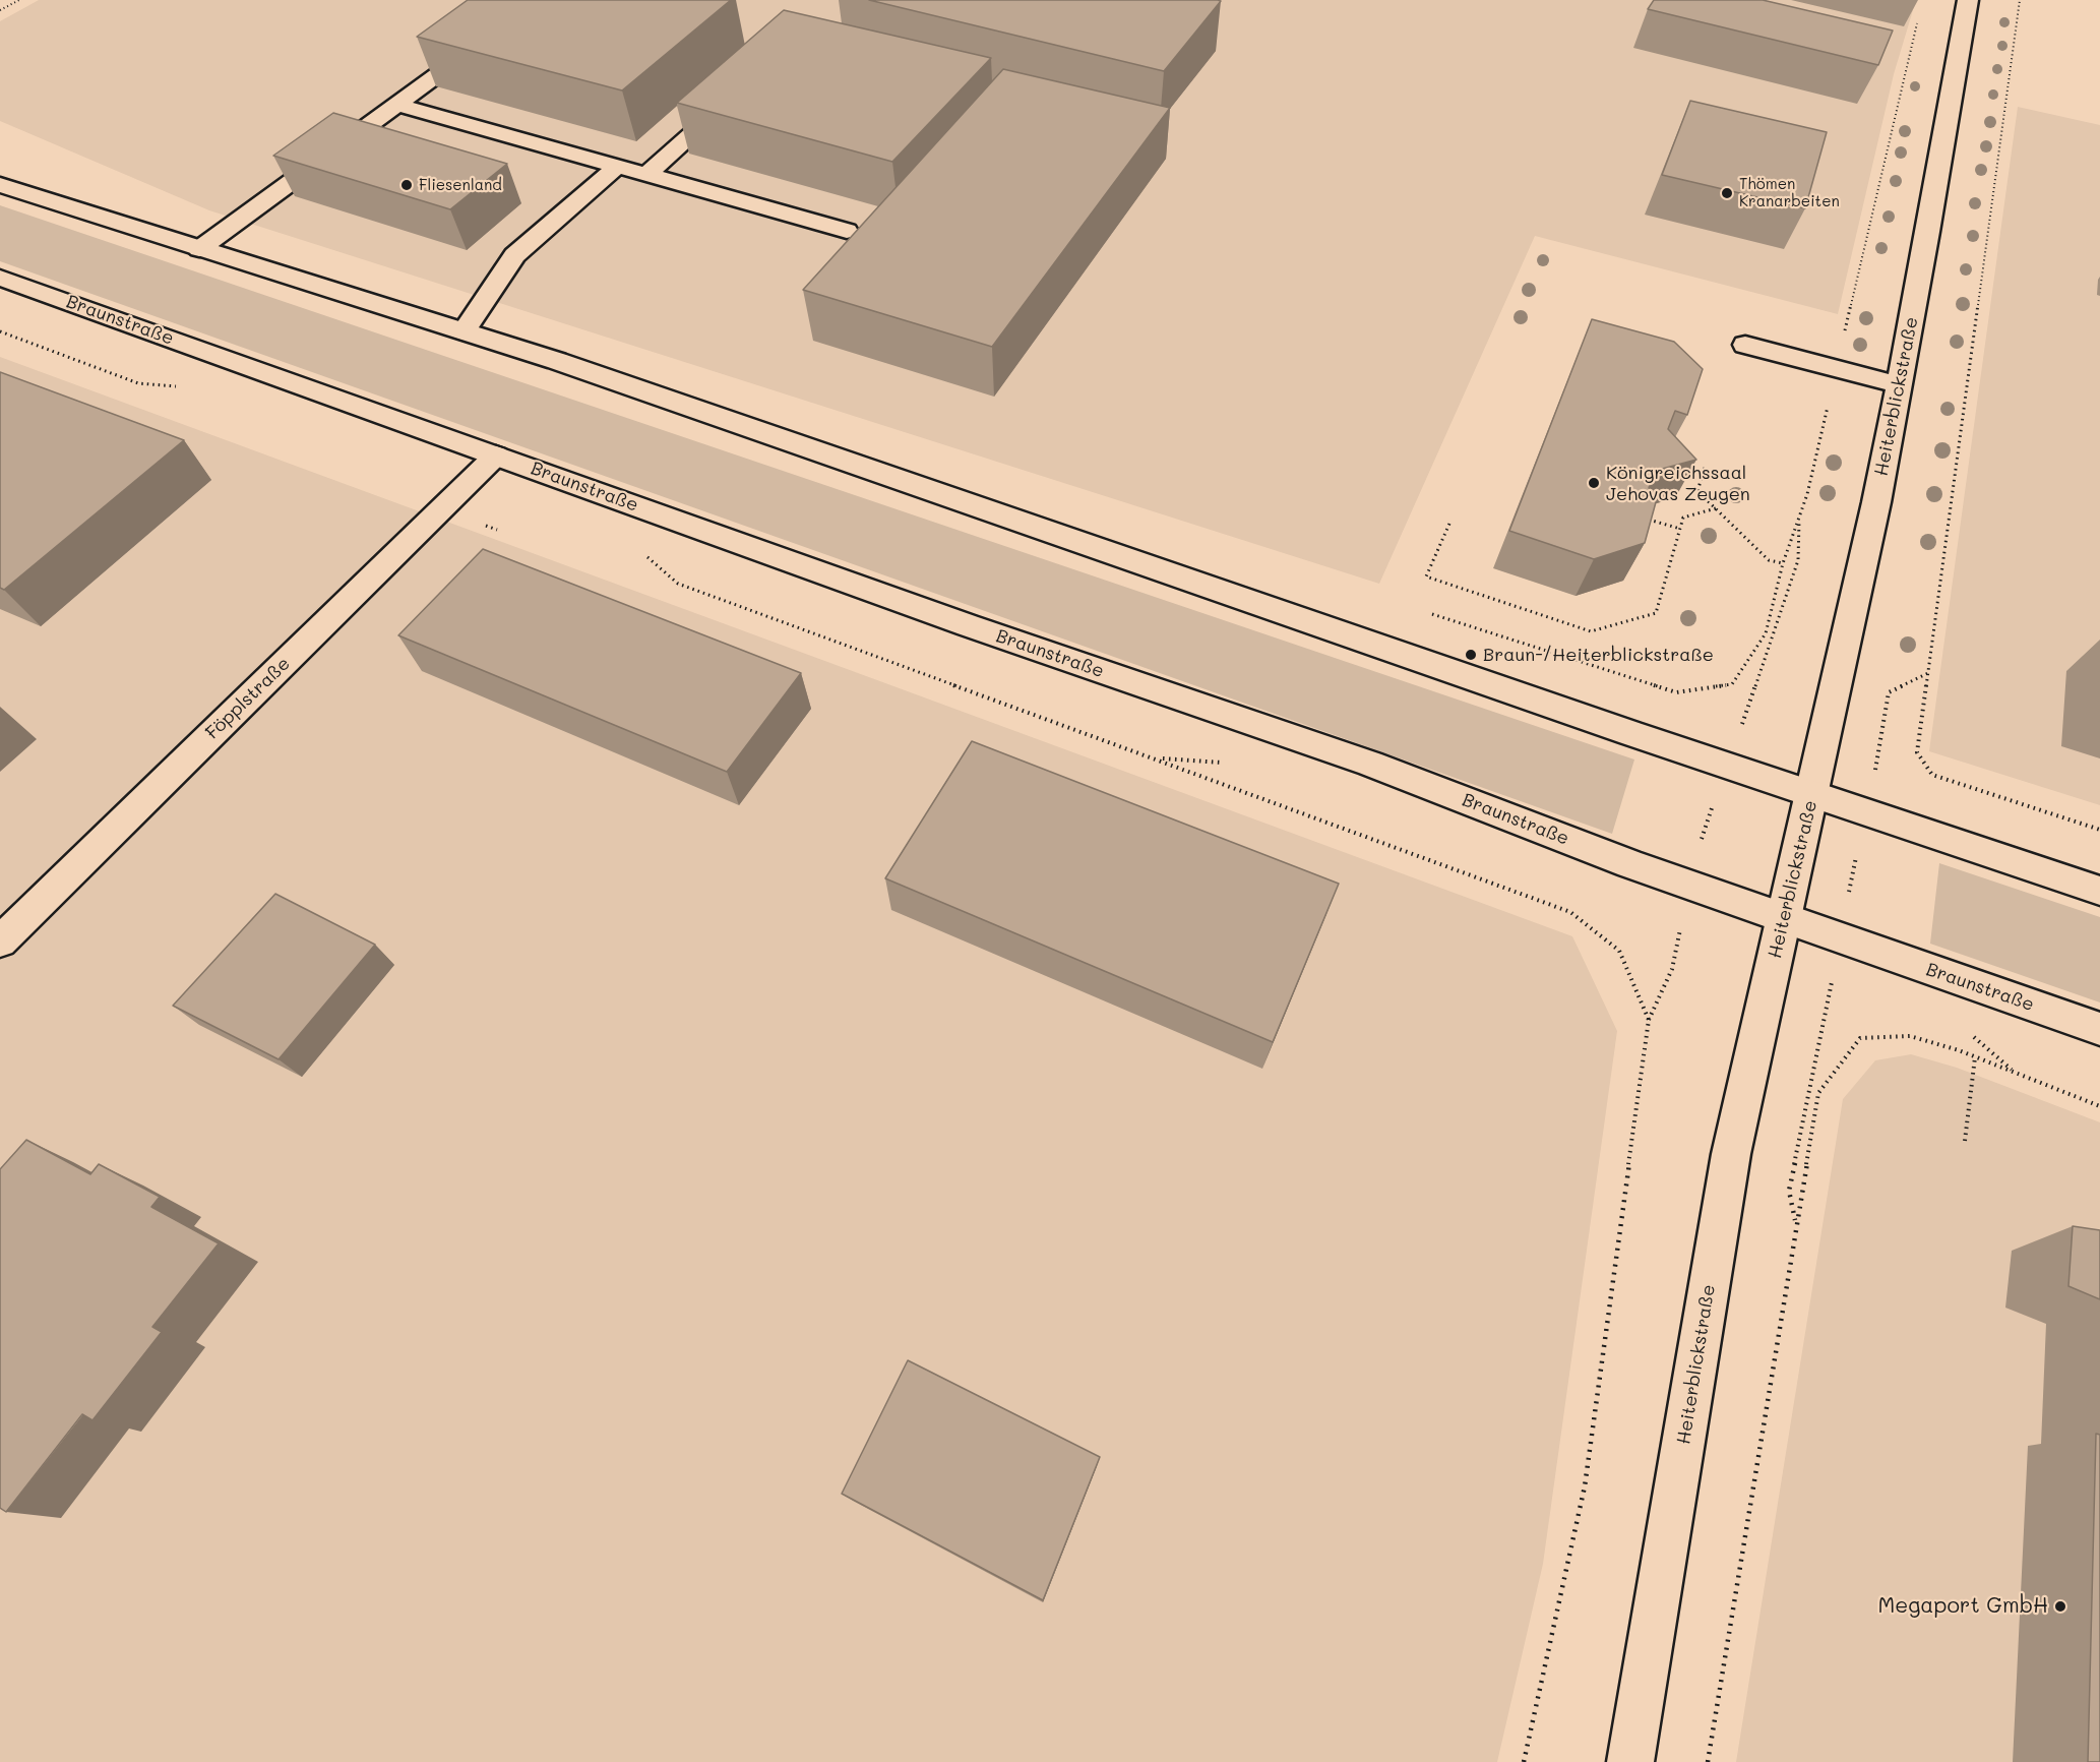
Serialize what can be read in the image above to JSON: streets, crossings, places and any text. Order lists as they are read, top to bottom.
{
  "streets": {
    "main road": ["Braunstraße", "Heiterblickstraße", "Föpplstraße"]
  },
  "crossings": [
    ["Braunstraße", "Heiterblickstraße"],
    ["Braunstraße", "Föpplstraße"]
  ],
  "places": [
    "Fliesenland",
    "Thömen Kranarbeiten",
    "Königreichssaal Jehovas Zeugen",
    "Braun-/Heiterblickstraße",
    "Megaport GmbH"
  ]
}
